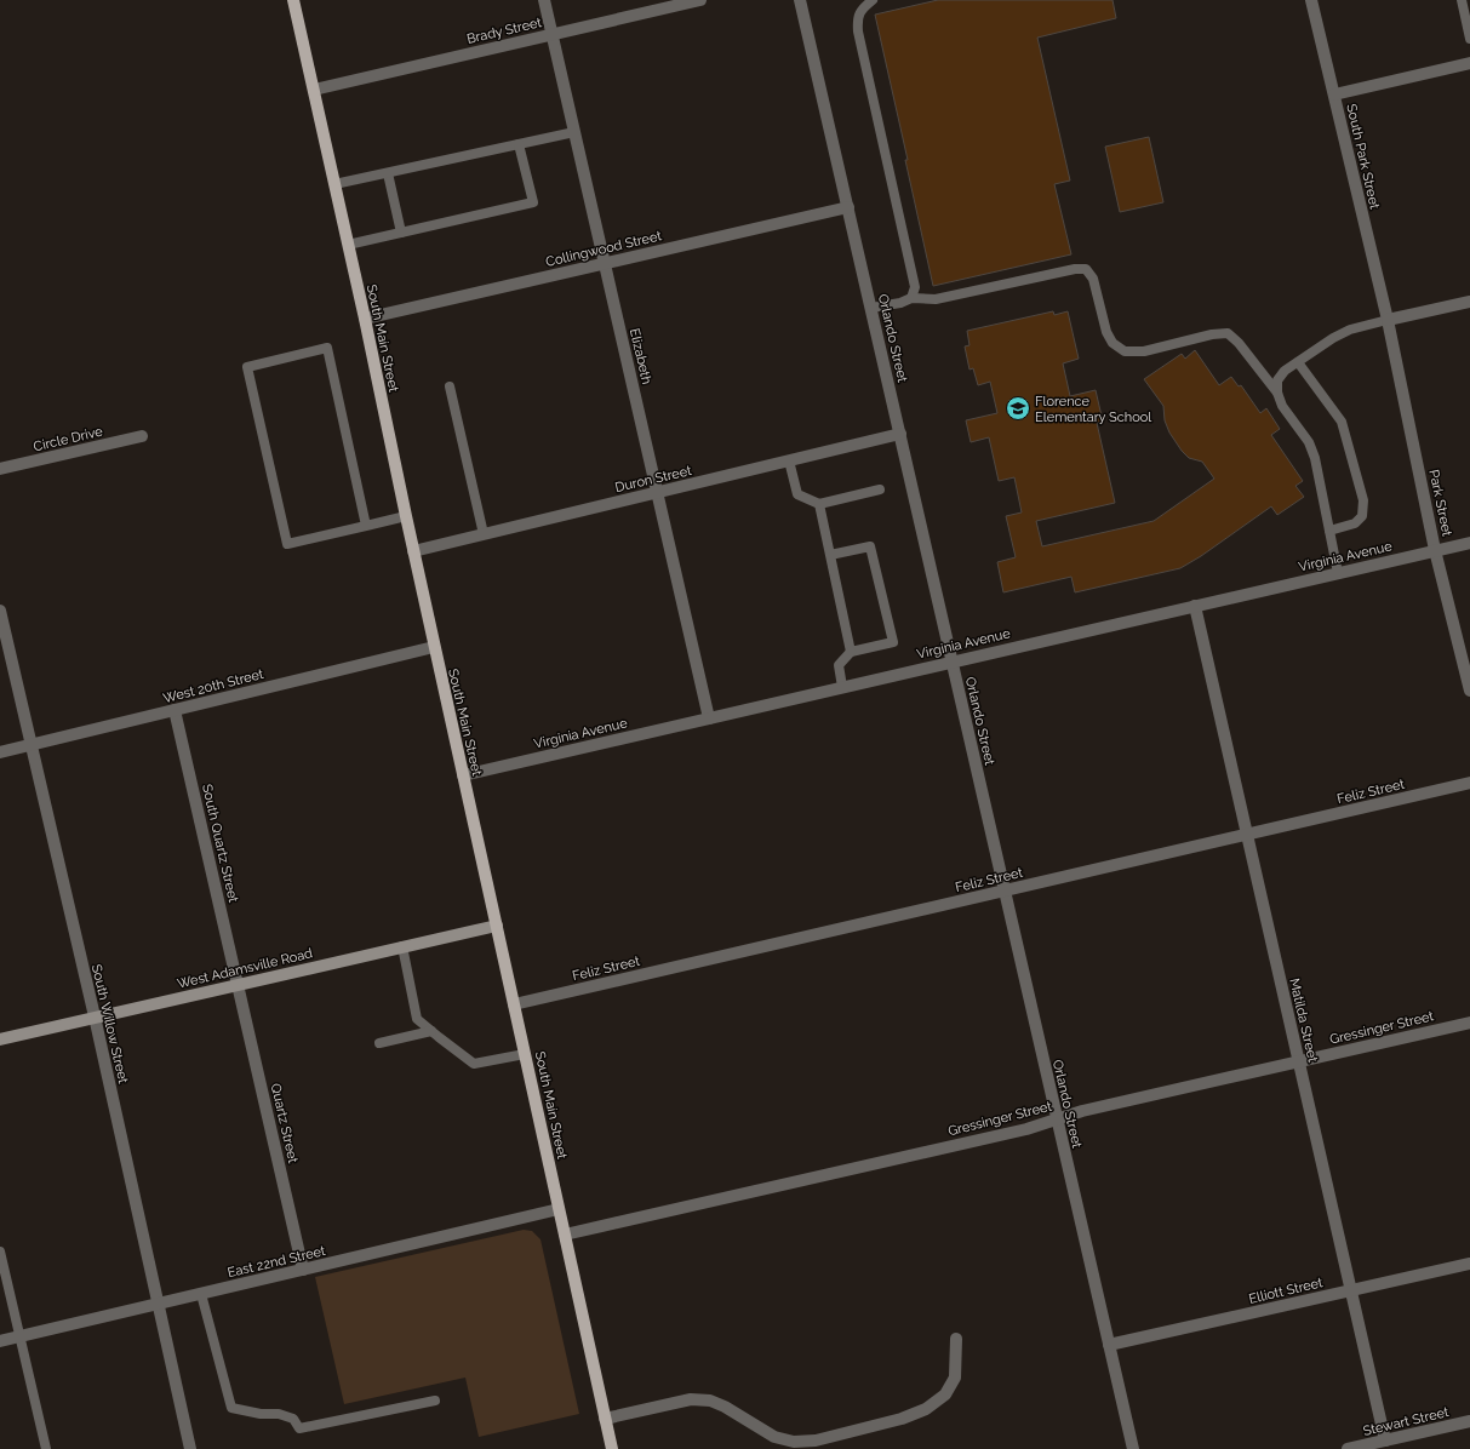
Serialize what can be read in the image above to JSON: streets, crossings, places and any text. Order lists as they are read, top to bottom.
{
  "streets": {
    "main road": ["South Main Street"],
    "street": [
      "Brady Street",
      "South Park Street",
      "Collingwood Street",
      "Orlando Street",
      "Elizabeth",
      "Circle Drive",
      "Duron Street",
      "Park Street",
      "Virginia Avenue",
      "West 20th Street",
      "Feliz Street",
      "South Quartz Street",
      "West Adamsville Road",
      "Matilda Street",
      "South Willow Street",
      "Gressinger Street",
      "Quartz Street",
      "East 22nd Street",
      "Elliott Street",
      "Stewart Street"
    ]
  },
  "crossings": [
    ["Brady Street", "South Main Street"],
    ["Brady Street", "Elizabeth"],
    ["South Park Street", "Park Street"],
    ["Collingwood Street", "South Main Street"],
    ["Collingwood Street", "Orlando Street"],
    ["Collingwood Street", "Elizabeth"],
    ["South Main Street", "Duron Street"],
    ["South Main Street", "Virginia Avenue"],
    ["South Main Street", "West 20th Street"],
    ["South Main Street", "Feliz Street"],
    ["South Main Street", "West Adamsville Road"],
    ["South Main Street", "Gressinger Street"],
    ["South Main Street", "East 22nd Street"],
    ["Orlando Street", "Duron Street"],
    ["Orlando Street", "Virginia Avenue"],
    ["Orlando Street", "Feliz Street"],
    ["Orlando Street", "Gressinger Street"],
    ["Orlando Street", "Elliott Street"],
    ["Elizabeth", "Duron Street"],
    ["Elizabeth", "Virginia Avenue"],
    ["Park Street", "Virginia Avenue"],
    ["Virginia Avenue", "Matilda Street"],
    ["West 20th Street", "South Quartz Street"],
    ["West 20th Street", "South Willow Street"],
    ["Feliz Street", "Matilda Street"],
    ["South Quartz Street", "West Adamsville Road"],
    ["South Quartz Street", "Quartz Street"],
    ["West Adamsville Road", "South Willow Street"],
    ["West Adamsville Road", "Quartz Street"],
    ["Matilda Street", "Gressinger Street"],
    ["Matilda Street", "Elliott Street"],
    ["Matilda Street", "Stewart Street"],
    ["South Willow Street", "East 22nd Street"],
    ["Quartz Street", "East 22nd Street"]
  ],
  "places": {
    "school or university": ["Florence Elementary School"]
  }
}
